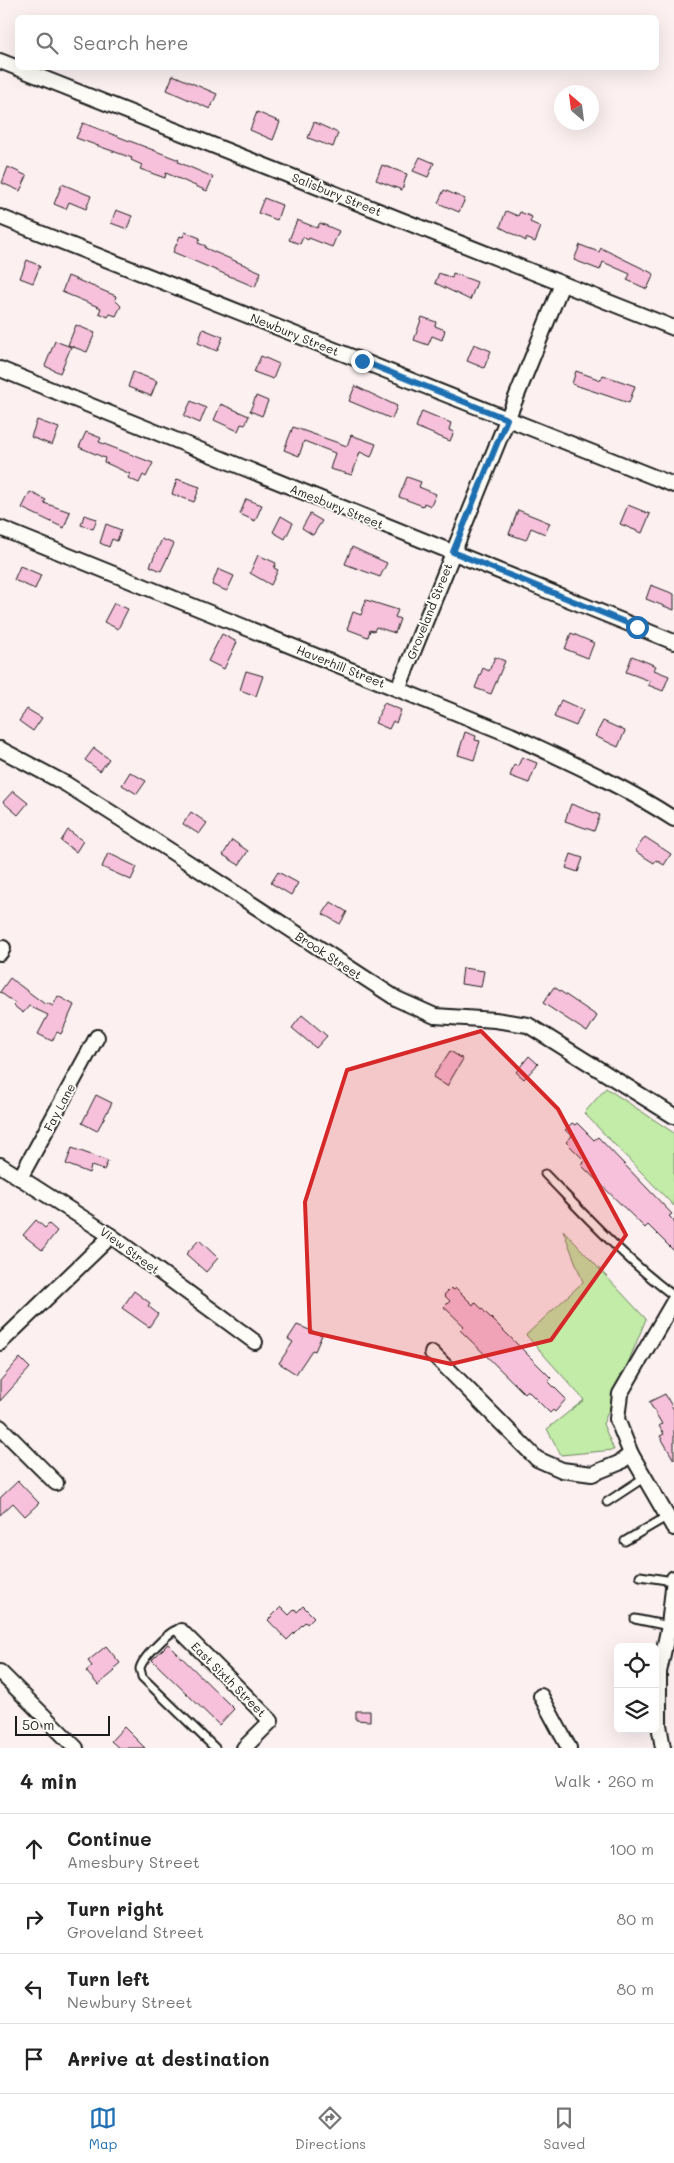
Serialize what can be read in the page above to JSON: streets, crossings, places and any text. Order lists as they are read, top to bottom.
{
  "streets": {
    "street": [
      "Salisbury Street",
      "Newbury Street",
      "Amesbury Street",
      "Groveland Street",
      "Haverhill Street",
      "Brook Street",
      "Fay Lane",
      "View Street",
      "East Sixth Street"
    ]
  },
  "crossings": [
    ["Salisbury Street", "Groveland Street"],
    ["Newbury Street", "Groveland Street"],
    ["Amesbury Street", "Groveland Street"],
    ["Groveland Street", "Haverhill Street"],
    ["Fay Lane", "View Street"]
  ],
  "scale_bar": "50 m",
  "north": "top left",
  "page": {
    "search": "Search here",
    "scale": "50 m",
    "heading": ["4 min", "Walk · 260 m"],
    "list": [
      ["Continue", "Amesbury Street", "100 m"],
      ["Turn right", "Groveland Street", "80 m"],
      ["Turn left", "Newbury Street", "80 m"],
      "Arrive at destination"
    ],
    "nav": ["Map", "Directions", "Saved"]
  }
}
